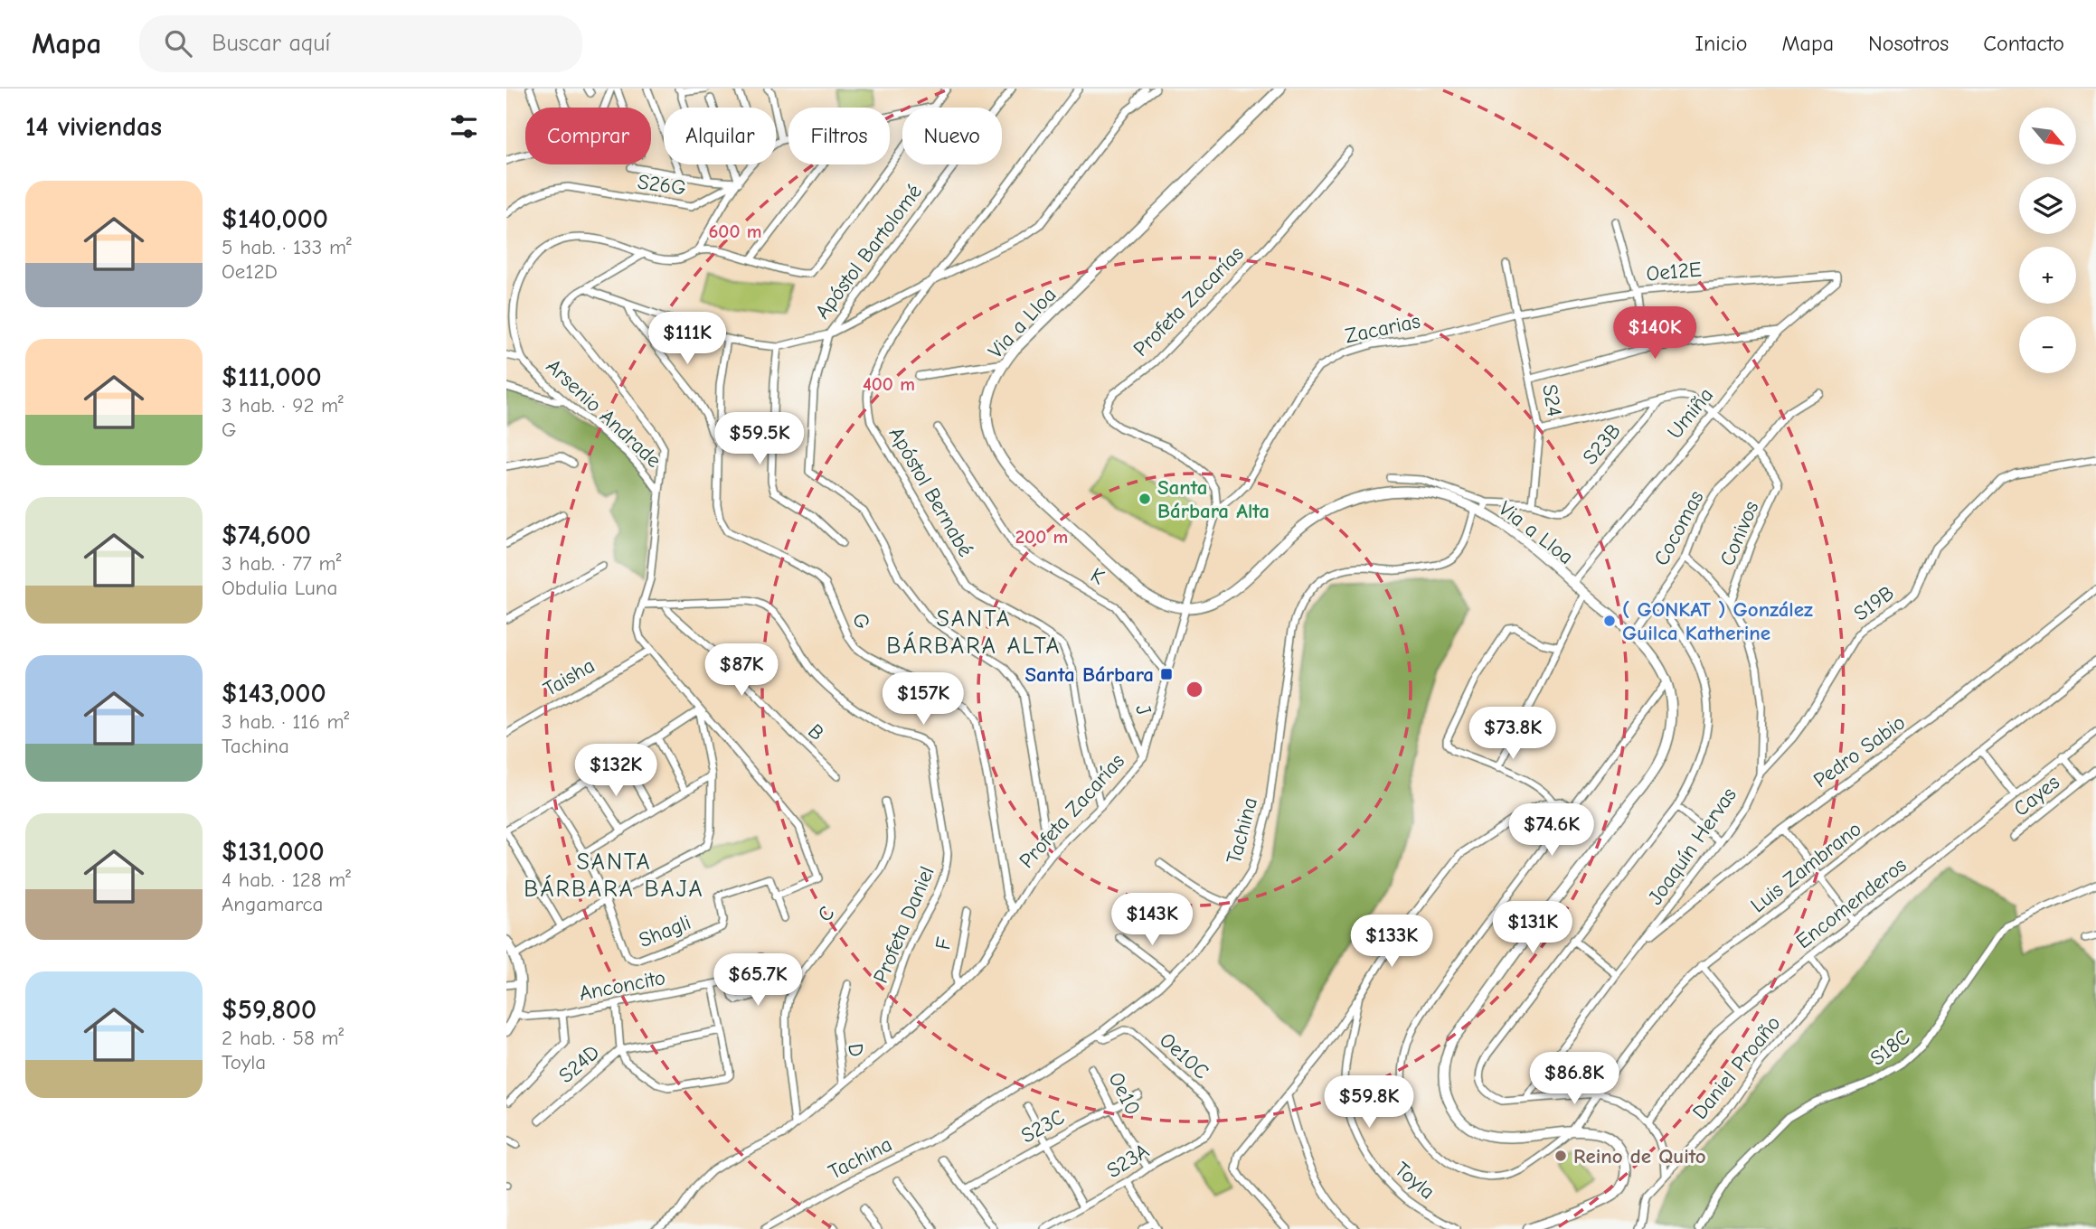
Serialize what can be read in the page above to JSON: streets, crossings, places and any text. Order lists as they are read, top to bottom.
{
  "streets": {
    "street": [
      "S26G",
      "Apóstol Bartolomé",
      "Oe12E",
      "Profeta Zacarías",
      "Via a Lloa",
      "Zacarias",
      "S24",
      "Arsenio Andrade",
      "Umiña",
      "S23B",
      "Apóstol Bernabé",
      "Cocomas",
      "Conivos",
      "K",
      "S19B",
      "G",
      "Taisha",
      "J",
      "B",
      "Pedro Sabio",
      "Cayes",
      "Tachina",
      "Joaquín Hervas",
      "Luis Zambrano",
      "Encomenderos",
      "C",
      "Profeta Daniel",
      "Shagli",
      "F",
      "Anconcito",
      "S18C",
      "D",
      "Oe10C",
      "S24D",
      "Daniel Proaño",
      "Oe10",
      "S23C",
      "S23A",
      "Toyla"
    ]
  },
  "crossings": [
    ["Apóstol Bartolomé", "Profeta Zacarías"],
    ["Oe12E", "Zacarias"],
    ["Oe12E", "S24"],
    ["Oe12E", "Umiña"],
    ["Profeta Zacarías", "Via a Lloa"],
    ["Profeta Zacarías", "Zacarias"],
    ["Profeta Zacarías", "Apóstol Bernabé"],
    ["Profeta Zacarías", "K"],
    ["Profeta Zacarías", "G"],
    ["Profeta Zacarías", "J"],
    ["Profeta Zacarías", "C"],
    ["Profeta Zacarías", "Profeta Daniel"],
    ["Profeta Zacarías", "F"],
    ["Profeta Zacarías", "D"],
    ["Via a Lloa", "Umiña"],
    ["Via a Lloa", "Cocomas"],
    ["Via a Lloa", "Tachina"],
    ["Via a Lloa", "Luis Zambrano"],
    ["Zacarias", "S24"],
    ["S24", "S23B"],
    ["Cocomas", "Conivos"],
    ["Cocomas", "Joaquín Hervas"],
    ["Conivos", "Joaquín Hervas"],
    ["S19B", "Joaquín Hervas"],
    ["B", "Profeta Daniel"],
    ["Pedro Sabio", "Joaquín Hervas"],
    ["Cayes", "Encomenderos"],
    ["Tachina", "Oe10C"],
    ["Encomenderos", "Daniel Proaño"],
    ["Oe10C", "S23A"],
    ["Oe10", "S23C"],
    ["Oe10", "S23A"]
  ],
  "districts": ["SANTA BÁRBARA ALTA", "SANTA BÁRBARA BAJA"],
  "places": {
    "other": ["Santa Bárbara Alta", "( GONKAT ) González Guilca Katherine", "Reino de Quito"],
    "transit": ["Santa Bárbara"]
  },
  "north": "bottom right",
  "page": {
    "header": "Mapa",
    "search": "Buscar aquí",
    "nav": [
      "Inicio",
      "Mapa",
      "Nosotros",
      "Contacto"
    ],
    "heading": "14 viviendas",
    "map_buttons": ["+", "−"],
    "chip": [
      "Comprar",
      "Alquilar",
      "Filtros",
      "Nuevo"
    ],
    "list": [
      {
        "name": "$140,000",
        "note": "5 hab. · 133 m² · Oe12D"
      },
      {
        "name": "$111,000",
        "note": "3 hab. · 92 m² · G"
      },
      {
        "name": "$74,600",
        "note": "3 hab. · 77 m² · Obdulia Luna"
      },
      {
        "name": "$143,000",
        "note": "3 hab. · 116 m² · Tachina"
      },
      {
        "name": "$131,000",
        "note": "4 hab. · 128 m² · Angamarca"
      },
      {
        "name": "$59,800",
        "note": "2 hab. · 58 m² · Toyla"
      }
    ],
    "price": [
      "$140K",
      "$111K",
      "$59.5K",
      "$87K",
      "$157K",
      "$73.8K",
      "$132K",
      "$74.6K",
      "$143K",
      "$131K",
      "$133K",
      "$65.7K",
      "$86.8K",
      "$59.8K"
    ]
  },
  "rings": ["600 m", "400 m", "200 m"]
}
